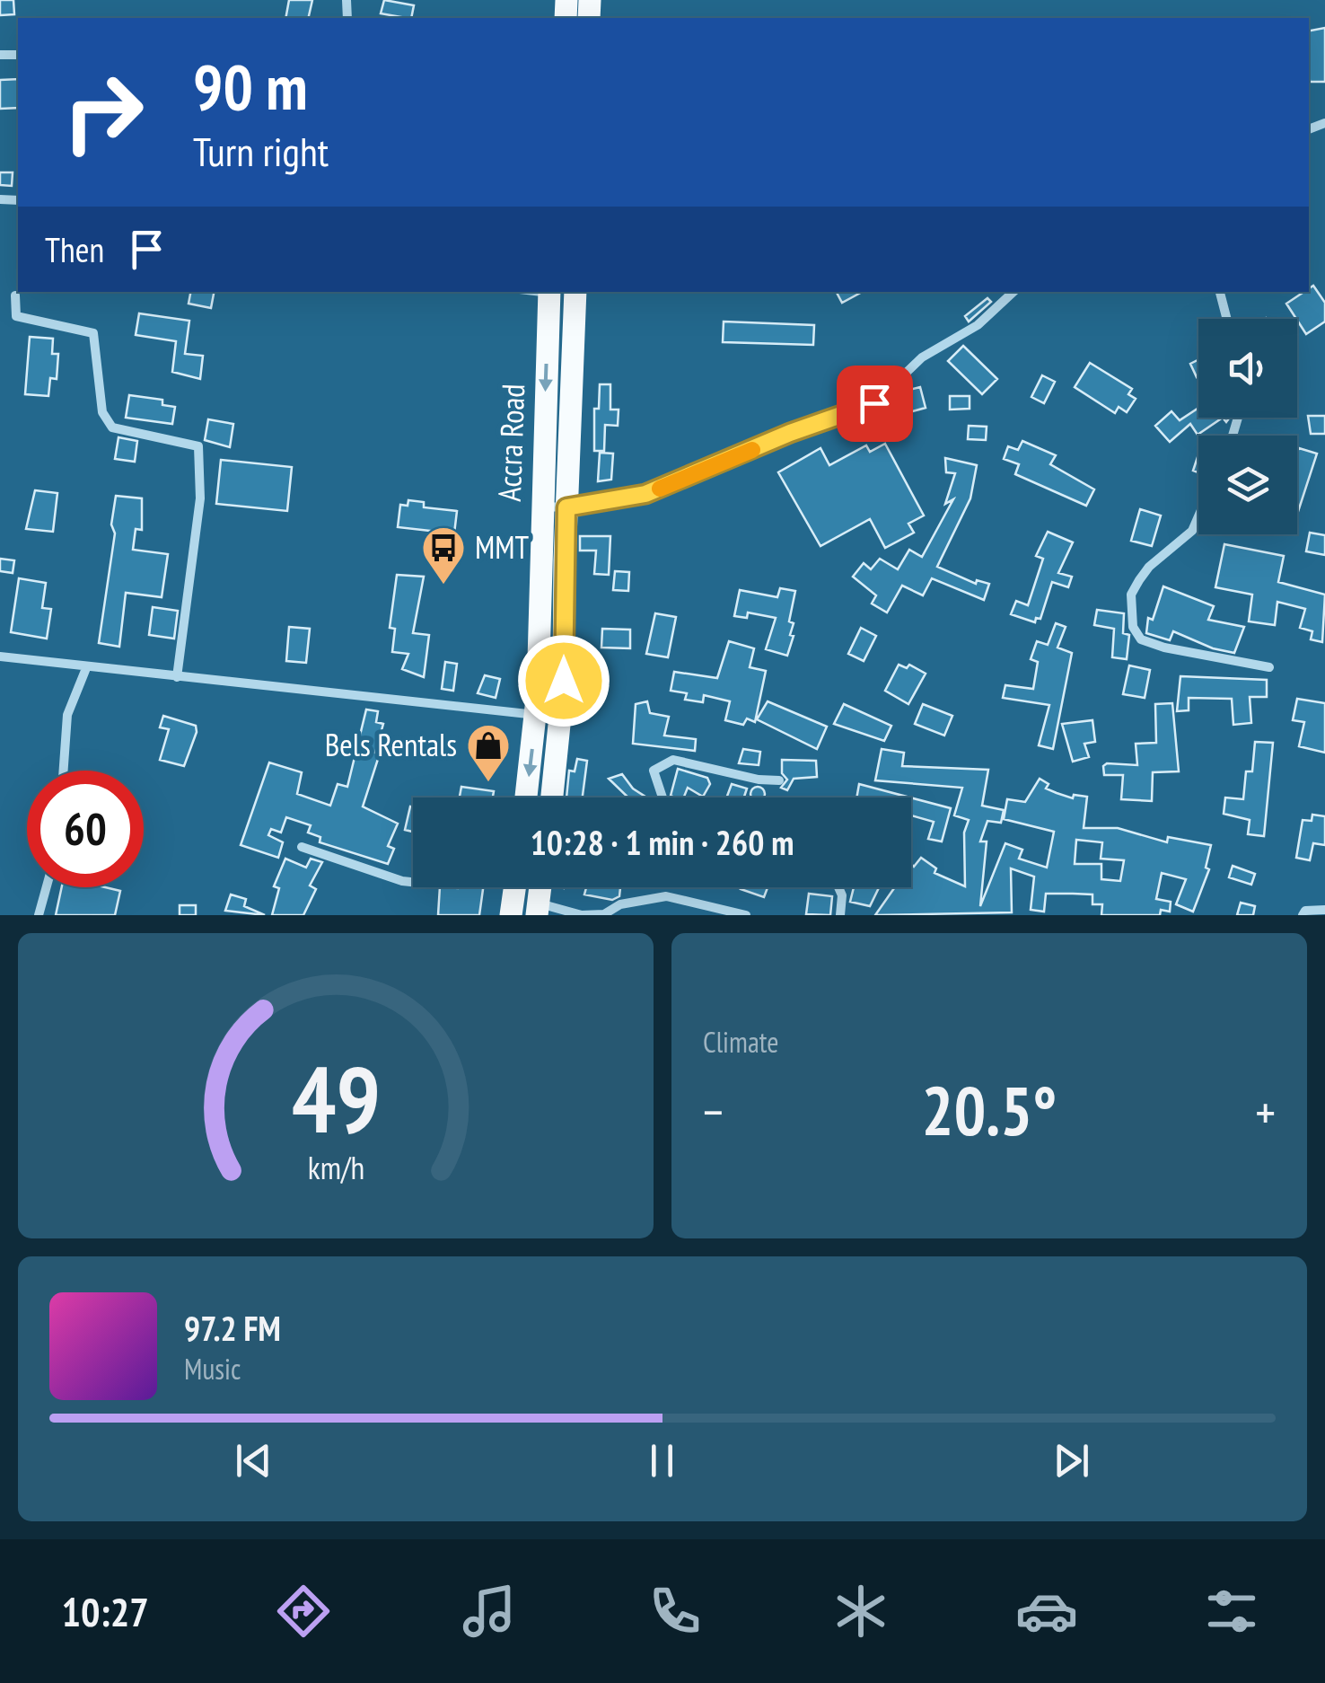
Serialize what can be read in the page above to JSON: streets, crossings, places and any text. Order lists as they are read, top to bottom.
{
  "streets": {
    "main road": ["Accra Road"]
  },
  "places": {
    "bus stop": ["MMT"],
    "shop": ["Bels Rentals"]
  },
  "page": {
    "turn": ["90 m", "Turn right"],
    "then": "Then",
    "limit": "60",
    "trip": "10:28 · 1 min · 260 m",
    "tile": "Climate",
    "heat": ["−", "20.5°", "+"],
    "song": ["97.2 FM", "Music"],
    "tabs": "10:27",
    "gauge": ["49", "km/h"]
  }
}
